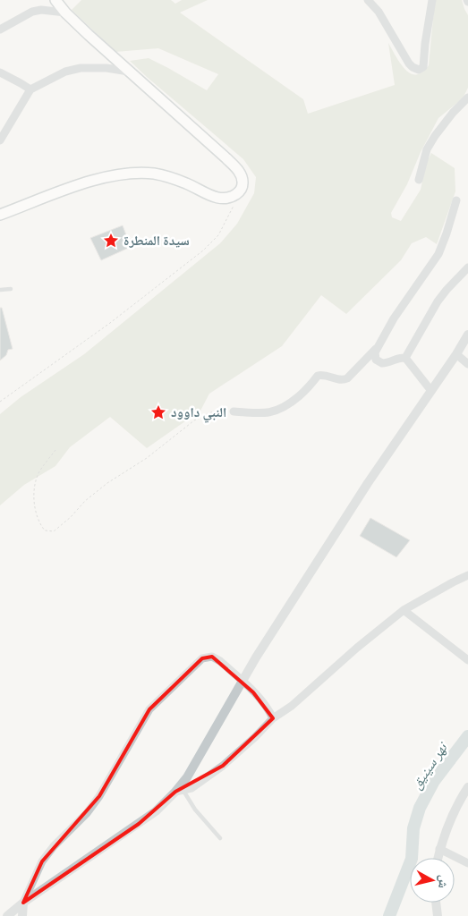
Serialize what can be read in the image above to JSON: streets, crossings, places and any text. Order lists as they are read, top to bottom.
{
  "water": ["نهر سينيق"],
  "places": {
    "place": ["سيدة المنطرة", "النبي داوود"]
  },
  "north": "right"
}
